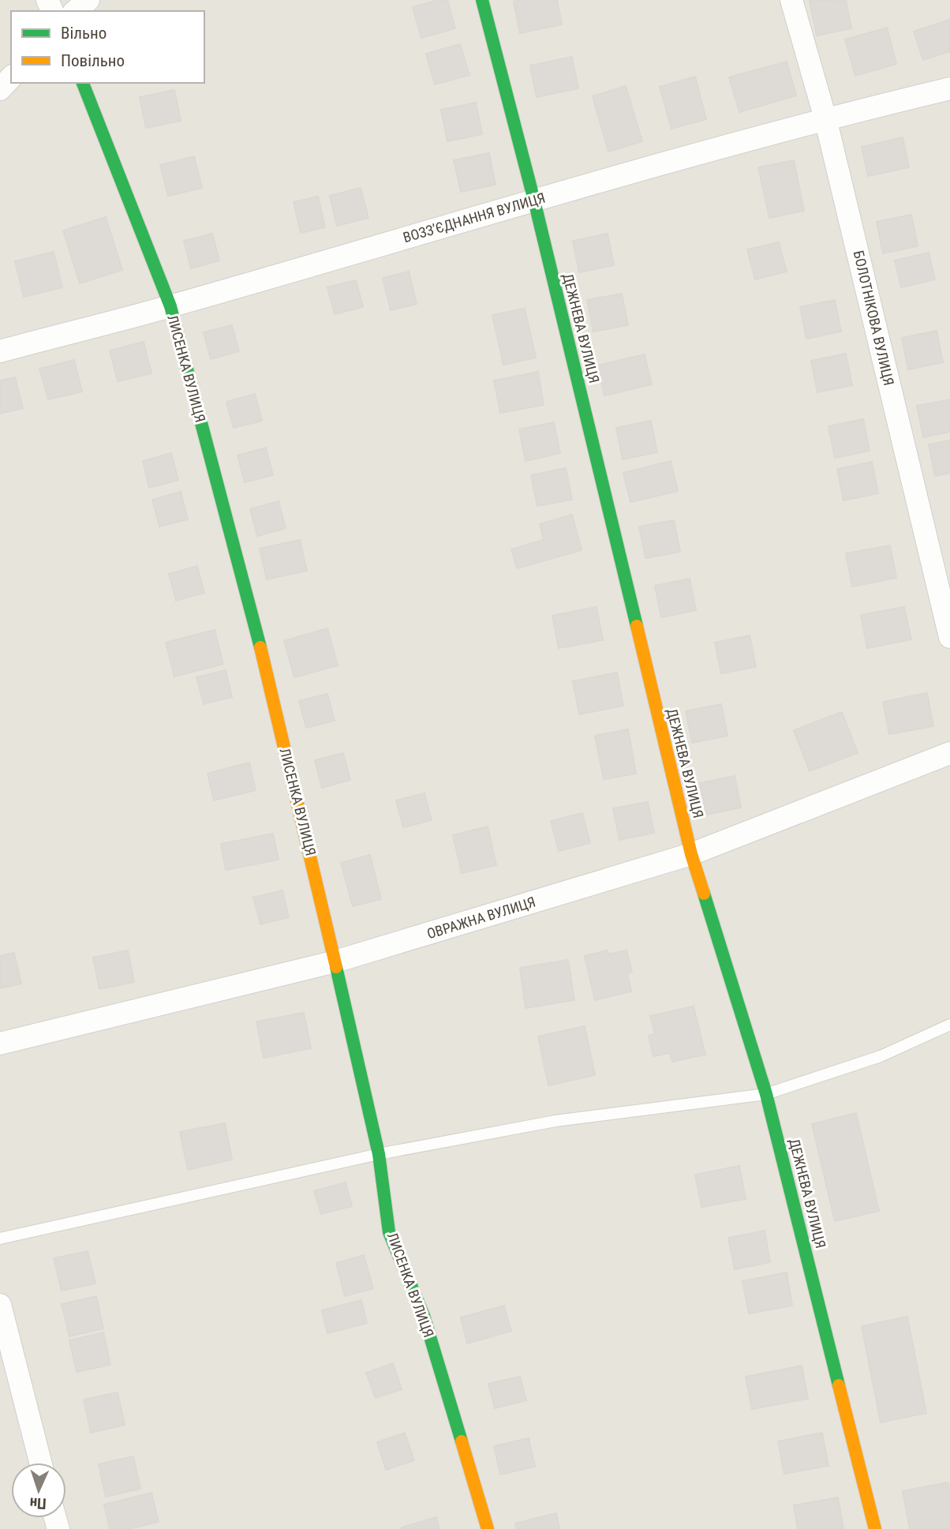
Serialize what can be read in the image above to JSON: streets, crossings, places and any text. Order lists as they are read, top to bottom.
{
  "streets": {
    "street": [
      "ВОЗЗ’ЄДНАННЯ ВУЛИЦЯ",
      "БОЛОТНІКОВА ВУЛИЦЯ",
      "ДЕЖНЕВА ВУЛИЦЯ",
      "ЛИСЕНКА ВУЛИЦЯ",
      "ОВРАЖНА ВУЛИЦЯ"
    ]
  },
  "crossings": [
    ["ВОЗЗ’ЄДНАННЯ ВУЛИЦЯ", "БОЛОТНІКОВА ВУЛИЦЯ"],
    ["ВОЗЗ’ЄДНАННЯ ВУЛИЦЯ", "ДЕЖНЕВА ВУЛИЦЯ"],
    ["ВОЗЗ’ЄДНАННЯ ВУЛИЦЯ", "ЛИСЕНКА ВУЛИЦЯ"],
    ["ДЕЖНЕВА ВУЛИЦЯ", "ОВРАЖНА ВУЛИЦЯ"],
    ["ЛИСЕНКА ВУЛИЦЯ", "ОВРАЖНА ВУЛИЦЯ"]
  ],
  "legend": ["Вільно", "Повільно"],
  "north": "bottom"
}
